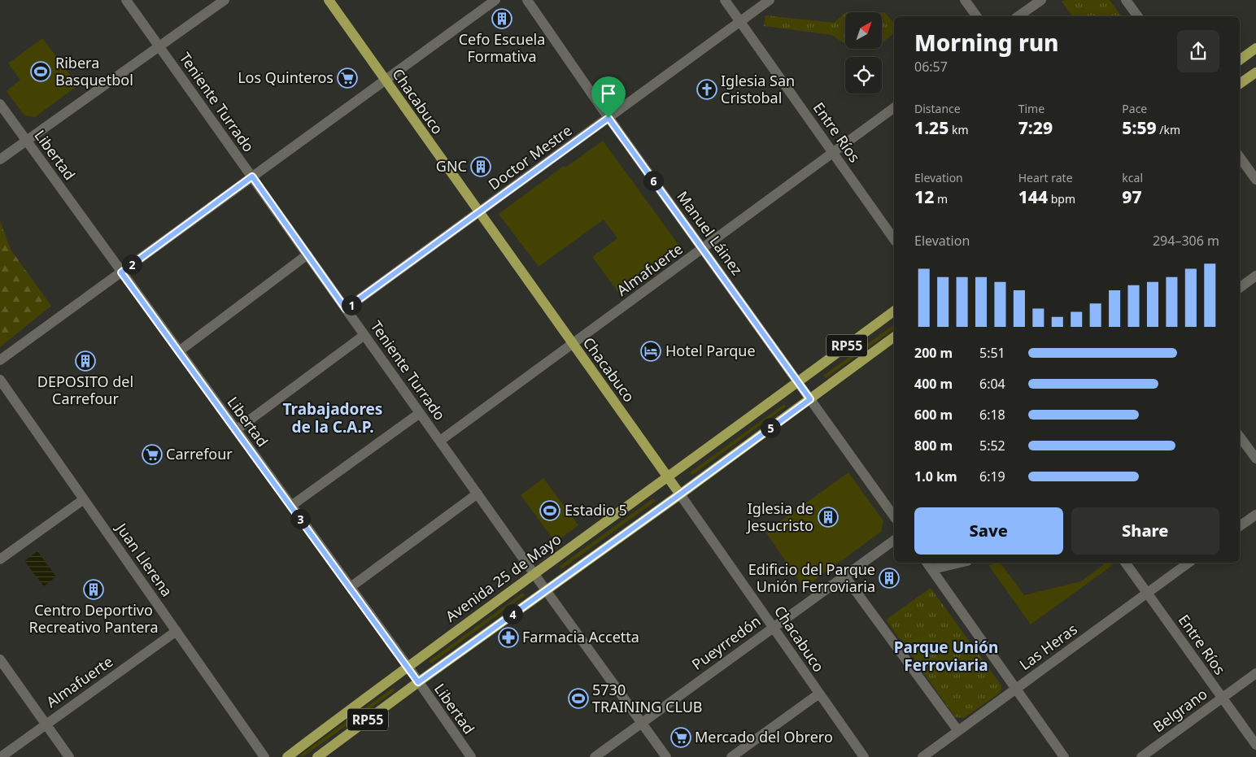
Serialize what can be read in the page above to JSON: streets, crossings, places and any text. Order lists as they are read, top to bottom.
{
  "streets": {
    "main road": ["Chacabuco", "RP55", "Avenida 25 de Mayo"],
    "street": [
      "Teniente Turrado",
      "Entre Ríos",
      "Libertad",
      "Doctor Mestre",
      "Manuel Láinez",
      "Almafuerte",
      "Juan Llerena",
      "Pueyrredón",
      "Las Heras",
      "Belgrano"
    ]
  },
  "crossings": [
    ["Chacabuco", "Doctor Mestre"],
    ["Chacabuco", "Almafuerte"],
    ["Chacabuco", "RP55"],
    ["Chacabuco", "Avenida 25 de Mayo"],
    ["Chacabuco", "Pueyrredón"],
    ["Teniente Turrado", "Doctor Mestre"],
    ["Teniente Turrado", "Almafuerte"],
    ["Teniente Turrado", "RP55"],
    ["Teniente Turrado", "Avenida 25 de Mayo"],
    ["Teniente Turrado", "Pueyrredón"],
    ["Entre Ríos", "Doctor Mestre"],
    ["Entre Ríos", "Almafuerte"],
    ["Entre Ríos", "Las Heras"],
    ["Entre Ríos", "Belgrano"],
    ["Libertad", "RP55"],
    ["Libertad", "Avenida 25 de Mayo"],
    ["Doctor Mestre", "Manuel Láinez"],
    ["Manuel Láinez", "Almafuerte"],
    ["Manuel Láinez", "RP55"],
    ["Manuel Láinez", "Avenida 25 de Mayo"],
    ["Almafuerte", "Juan Llerena"]
  ],
  "districts": ["Trabajadores de la C.A.P.", "Parque Unión Ferroviaria"],
  "places": {
    "building": [
      "Cefo Escuela Formativa",
      "GNC",
      "DEPOSITO del Carrefour",
      "Iglesia de Jesucristo",
      "Edificio del Parque Unión Ferroviaria",
      "Centro Deportivo Recreativo Pantera"
    ],
    "sports": ["Ribera Basquetbol", "Estadio 5", "5730 TRAINING CLUB"],
    "supermarket": ["Los Quinteros", "Carrefour", "Mercado del Obrero"],
    "church": ["Iglesia San Cristobal"],
    "hotel": ["Hotel Parque"],
    "pharmacy": ["Farmacia Accetta"]
  },
  "north": "top right",
  "page": {
    "heading": ["Morning run", "06:57"],
    "stats": [
      ["Distance", "1.25 km"],
      ["Time", "7:29"],
      ["Pace", "5:59 /km"],
      ["Elevation", "12 m"],
      ["Heart rate", "144 bpm"],
      ["kcal", "97"]
    ],
    "pins": [
      "6",
      "2",
      "1",
      "5",
      "3",
      "4"
    ],
    "chart": ["Elevation", "294–306 m"],
    "list": [
      {
        "name": "200 m",
        "note": "5:51"
      },
      {
        "name": "400 m",
        "note": "6:04"
      },
      {
        "name": "600 m",
        "note": "6:18"
      },
      {
        "name": "800 m",
        "note": "5:52"
      },
      {
        "name": "1.0 km",
        "note": "6:19"
      }
    ],
    "buttons": ["Save", "Share"]
  }
}
